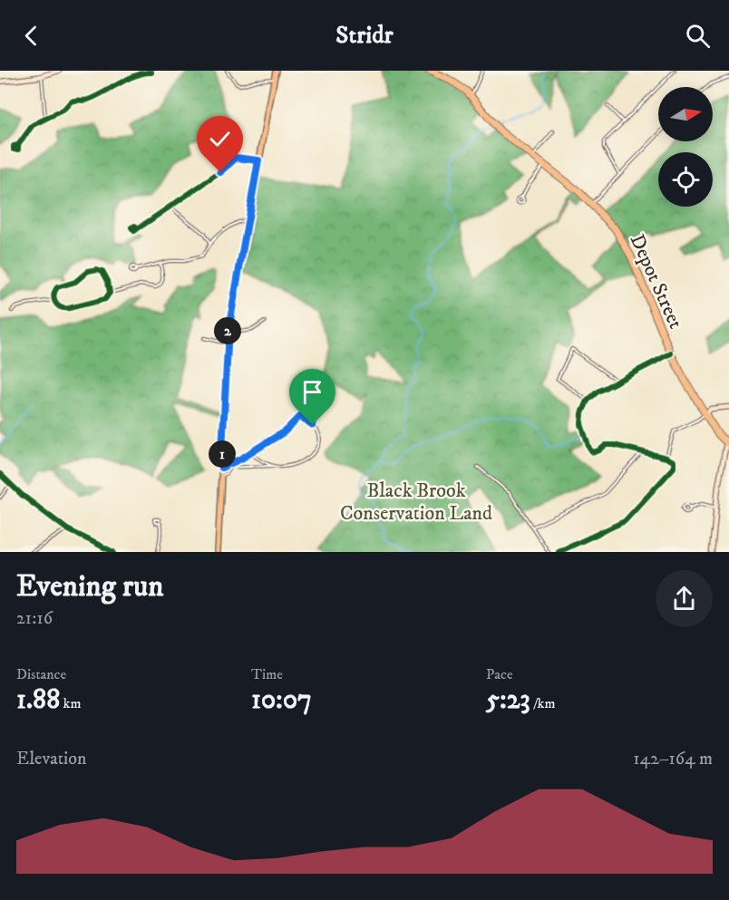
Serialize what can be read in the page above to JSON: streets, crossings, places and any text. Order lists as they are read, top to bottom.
{
  "streets": {
    "highway": ["Depot Street"]
  },
  "parks": ["Black Brook Conservation Land"],
  "north": "right",
  "page": {
    "header": "Stridr",
    "pins": ["2", "1"],
    "heading": ["Evening run", "21:16"],
    "stats": [
      ["Distance", "1.88 km"],
      ["Time", "10:07"],
      ["Pace", "5:23 /km"]
    ],
    "chart": ["Elevation", "142–164 m"]
  }
}
